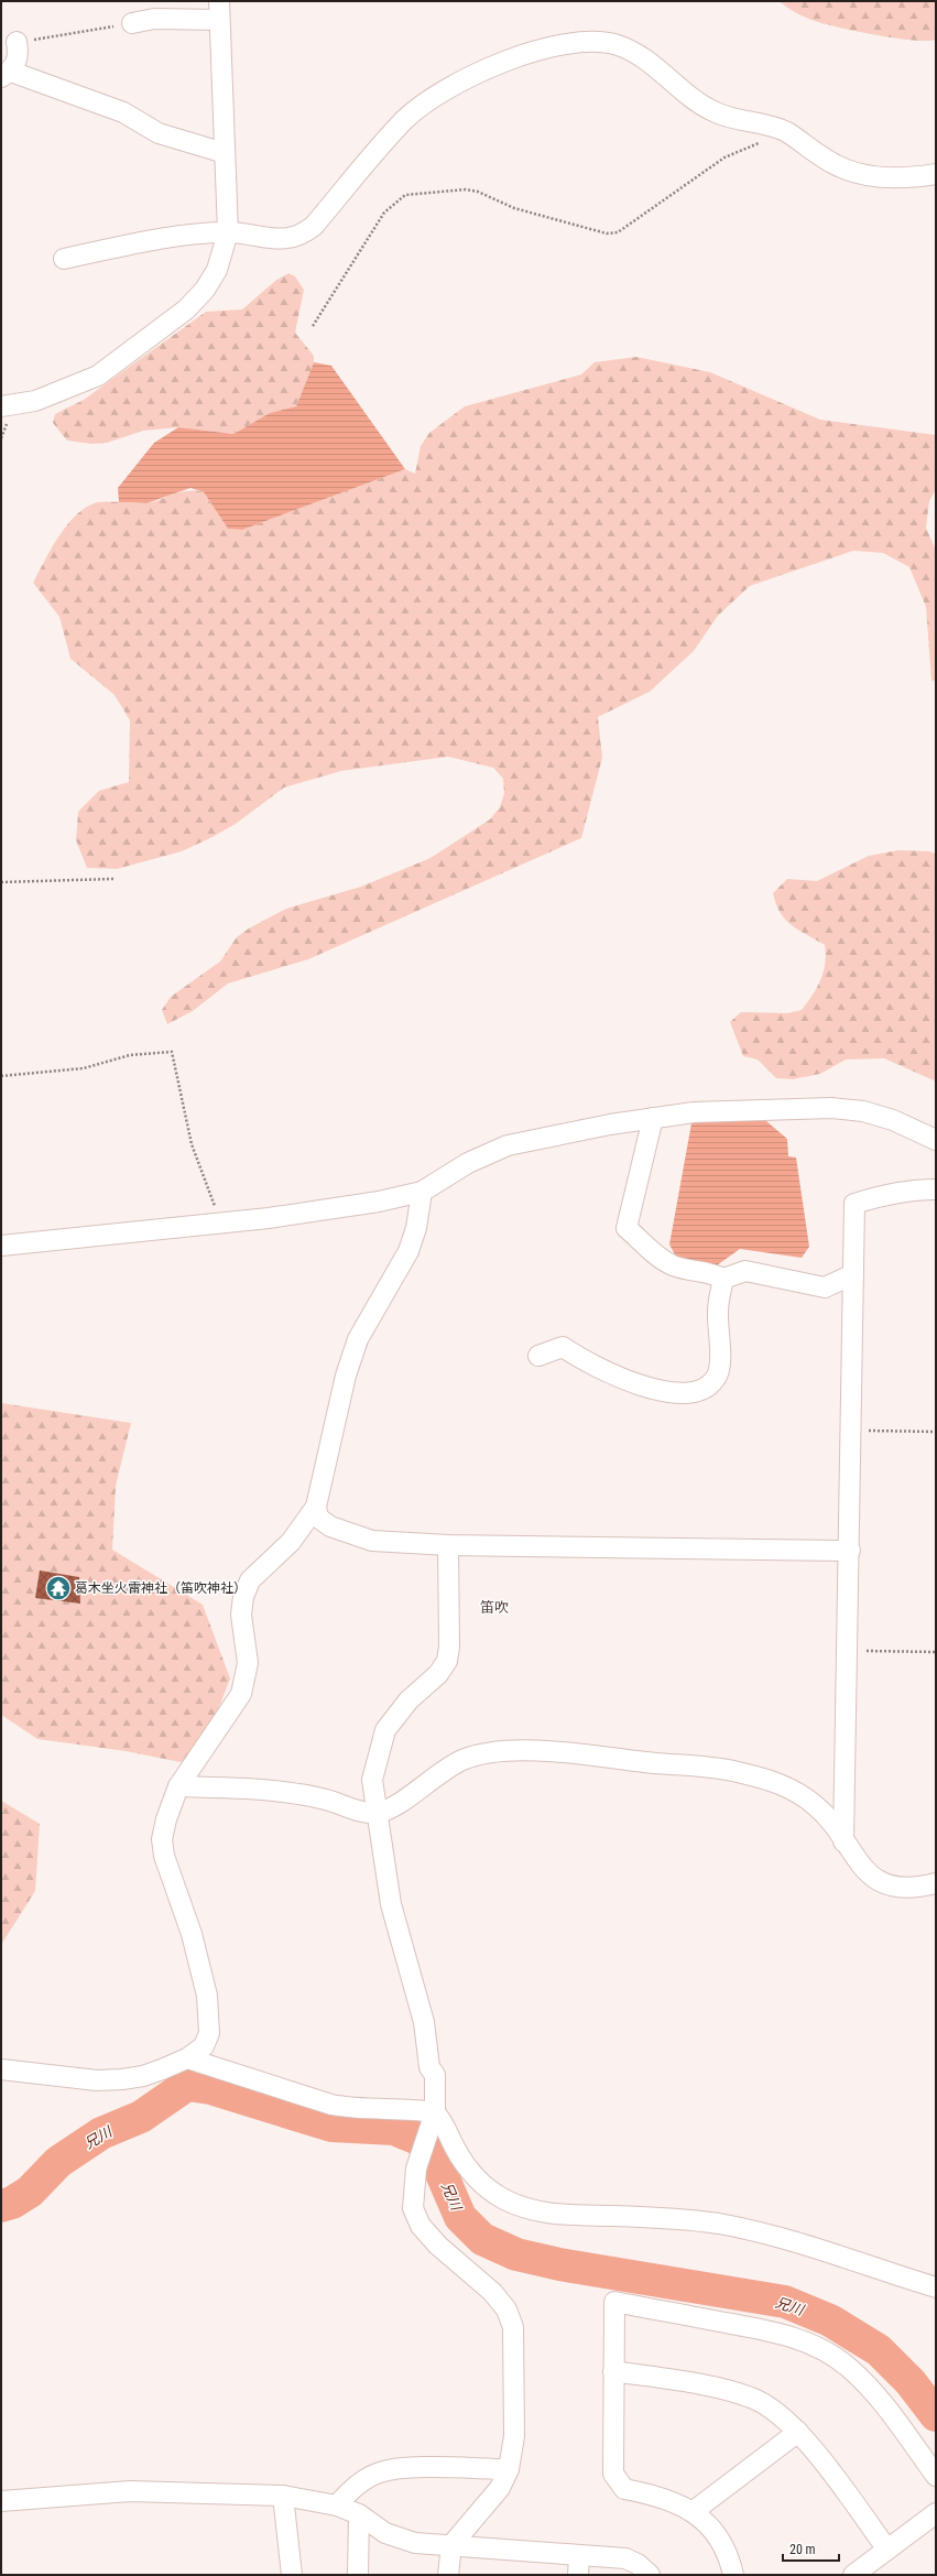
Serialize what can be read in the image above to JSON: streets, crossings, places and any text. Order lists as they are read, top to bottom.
{
  "districts": ["笛吹"],
  "water": ["兄川"],
  "places": {
    "temple": ["葛木坐火雷神社（笛吹神社）"]
  },
  "scale_bar": "20 m"
}
